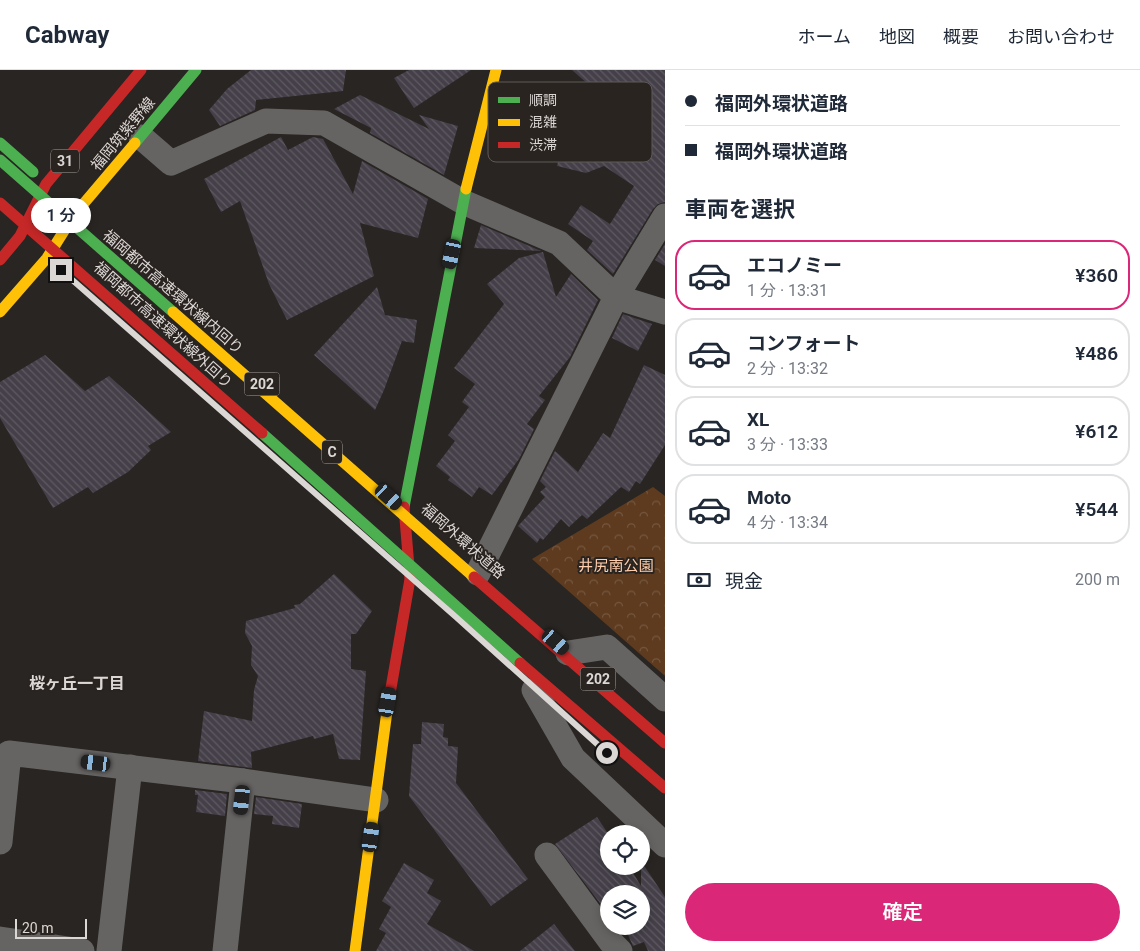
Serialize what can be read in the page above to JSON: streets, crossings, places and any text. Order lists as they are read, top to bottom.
{
  "streets": {
    "main road": [
      "福岡筑紫野線",
      "31",
      "福岡都市高速環状線内回り",
      "福岡都市高速環状線外回り",
      "202",
      "C",
      "福岡外環状道路"
    ]
  },
  "crossings": [
    ["福岡筑紫野線", "福岡外環状道路"]
  ],
  "districts": ["桜ヶ丘一丁目"],
  "parks": ["井尻南公園"],
  "legend": ["順調", "混雑", "渋滞"],
  "scale_bar": "20 m",
  "page": {
    "header": "Cabway",
    "nav": [
      "ホーム",
      "地図",
      "概要",
      "お問い合わせ"
    ],
    "banner": ["福岡外環状道路", "福岡外環状道路"],
    "heading": "車両を選択",
    "bubble": "1 分",
    "list": [
      {
        "name": "エコノミー",
        "note": "1 分 · 13:31",
        "value": "¥360"
      },
      {
        "name": "コンフォート",
        "note": "2 分 · 13:32",
        "value": "¥486"
      },
      {
        "name": "XL",
        "note": "3 分 · 13:33",
        "value": "¥612"
      },
      {
        "name": "Moto",
        "note": "4 分 · 13:34",
        "value": "¥544"
      }
    ],
    "pay": ["現金", "200 m"],
    "buttons": "確定",
    "scale": "20 m"
  }
}
